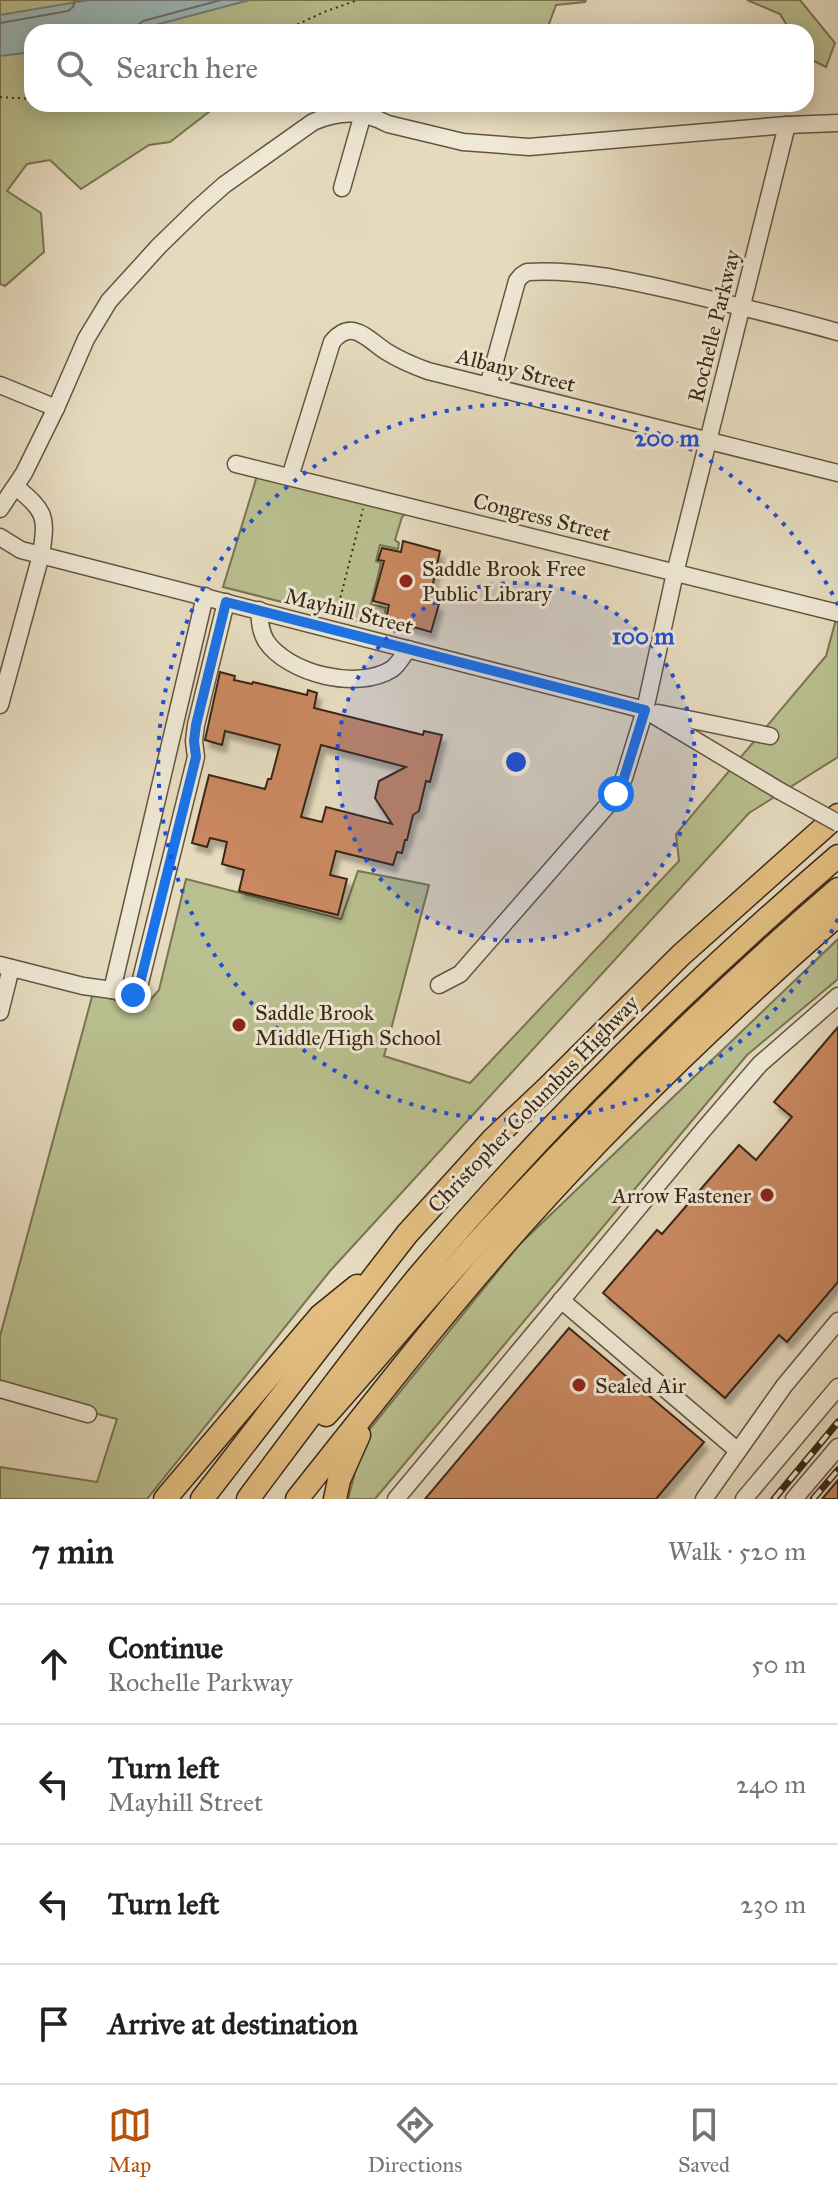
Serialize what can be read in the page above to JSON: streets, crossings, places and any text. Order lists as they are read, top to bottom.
{
  "streets": {
    "highway": ["Christopher Columbus Highway"],
    "street": [
      "Rochelle Parkway",
      "Albany Street",
      "Congress Street",
      "Mayhill Street"
    ]
  },
  "crossings": [
    ["Rochelle Parkway", "Albany Street"],
    ["Rochelle Parkway", "Congress Street"],
    ["Rochelle Parkway", "Mayhill Street"],
    ["Albany Street", "Congress Street"]
  ],
  "places": [
    "Saddle Brook Free Public Library",
    "Saddle Brook Middle/High School",
    "Arrow Fastener",
    "Sealed Air"
  ],
  "page": {
    "search": "Search here",
    "heading": ["7 min", "Walk · 520 m"],
    "list": [
      ["Continue", "Rochelle Parkway", "50 m"],
      ["Turn left", "Mayhill Street", "240 m"],
      ["Turn left", "230 m"],
      "Arrive at destination"
    ],
    "nav": ["Map", "Directions", "Saved"]
  },
  "rings": ["200 m", "100 m"]
}
